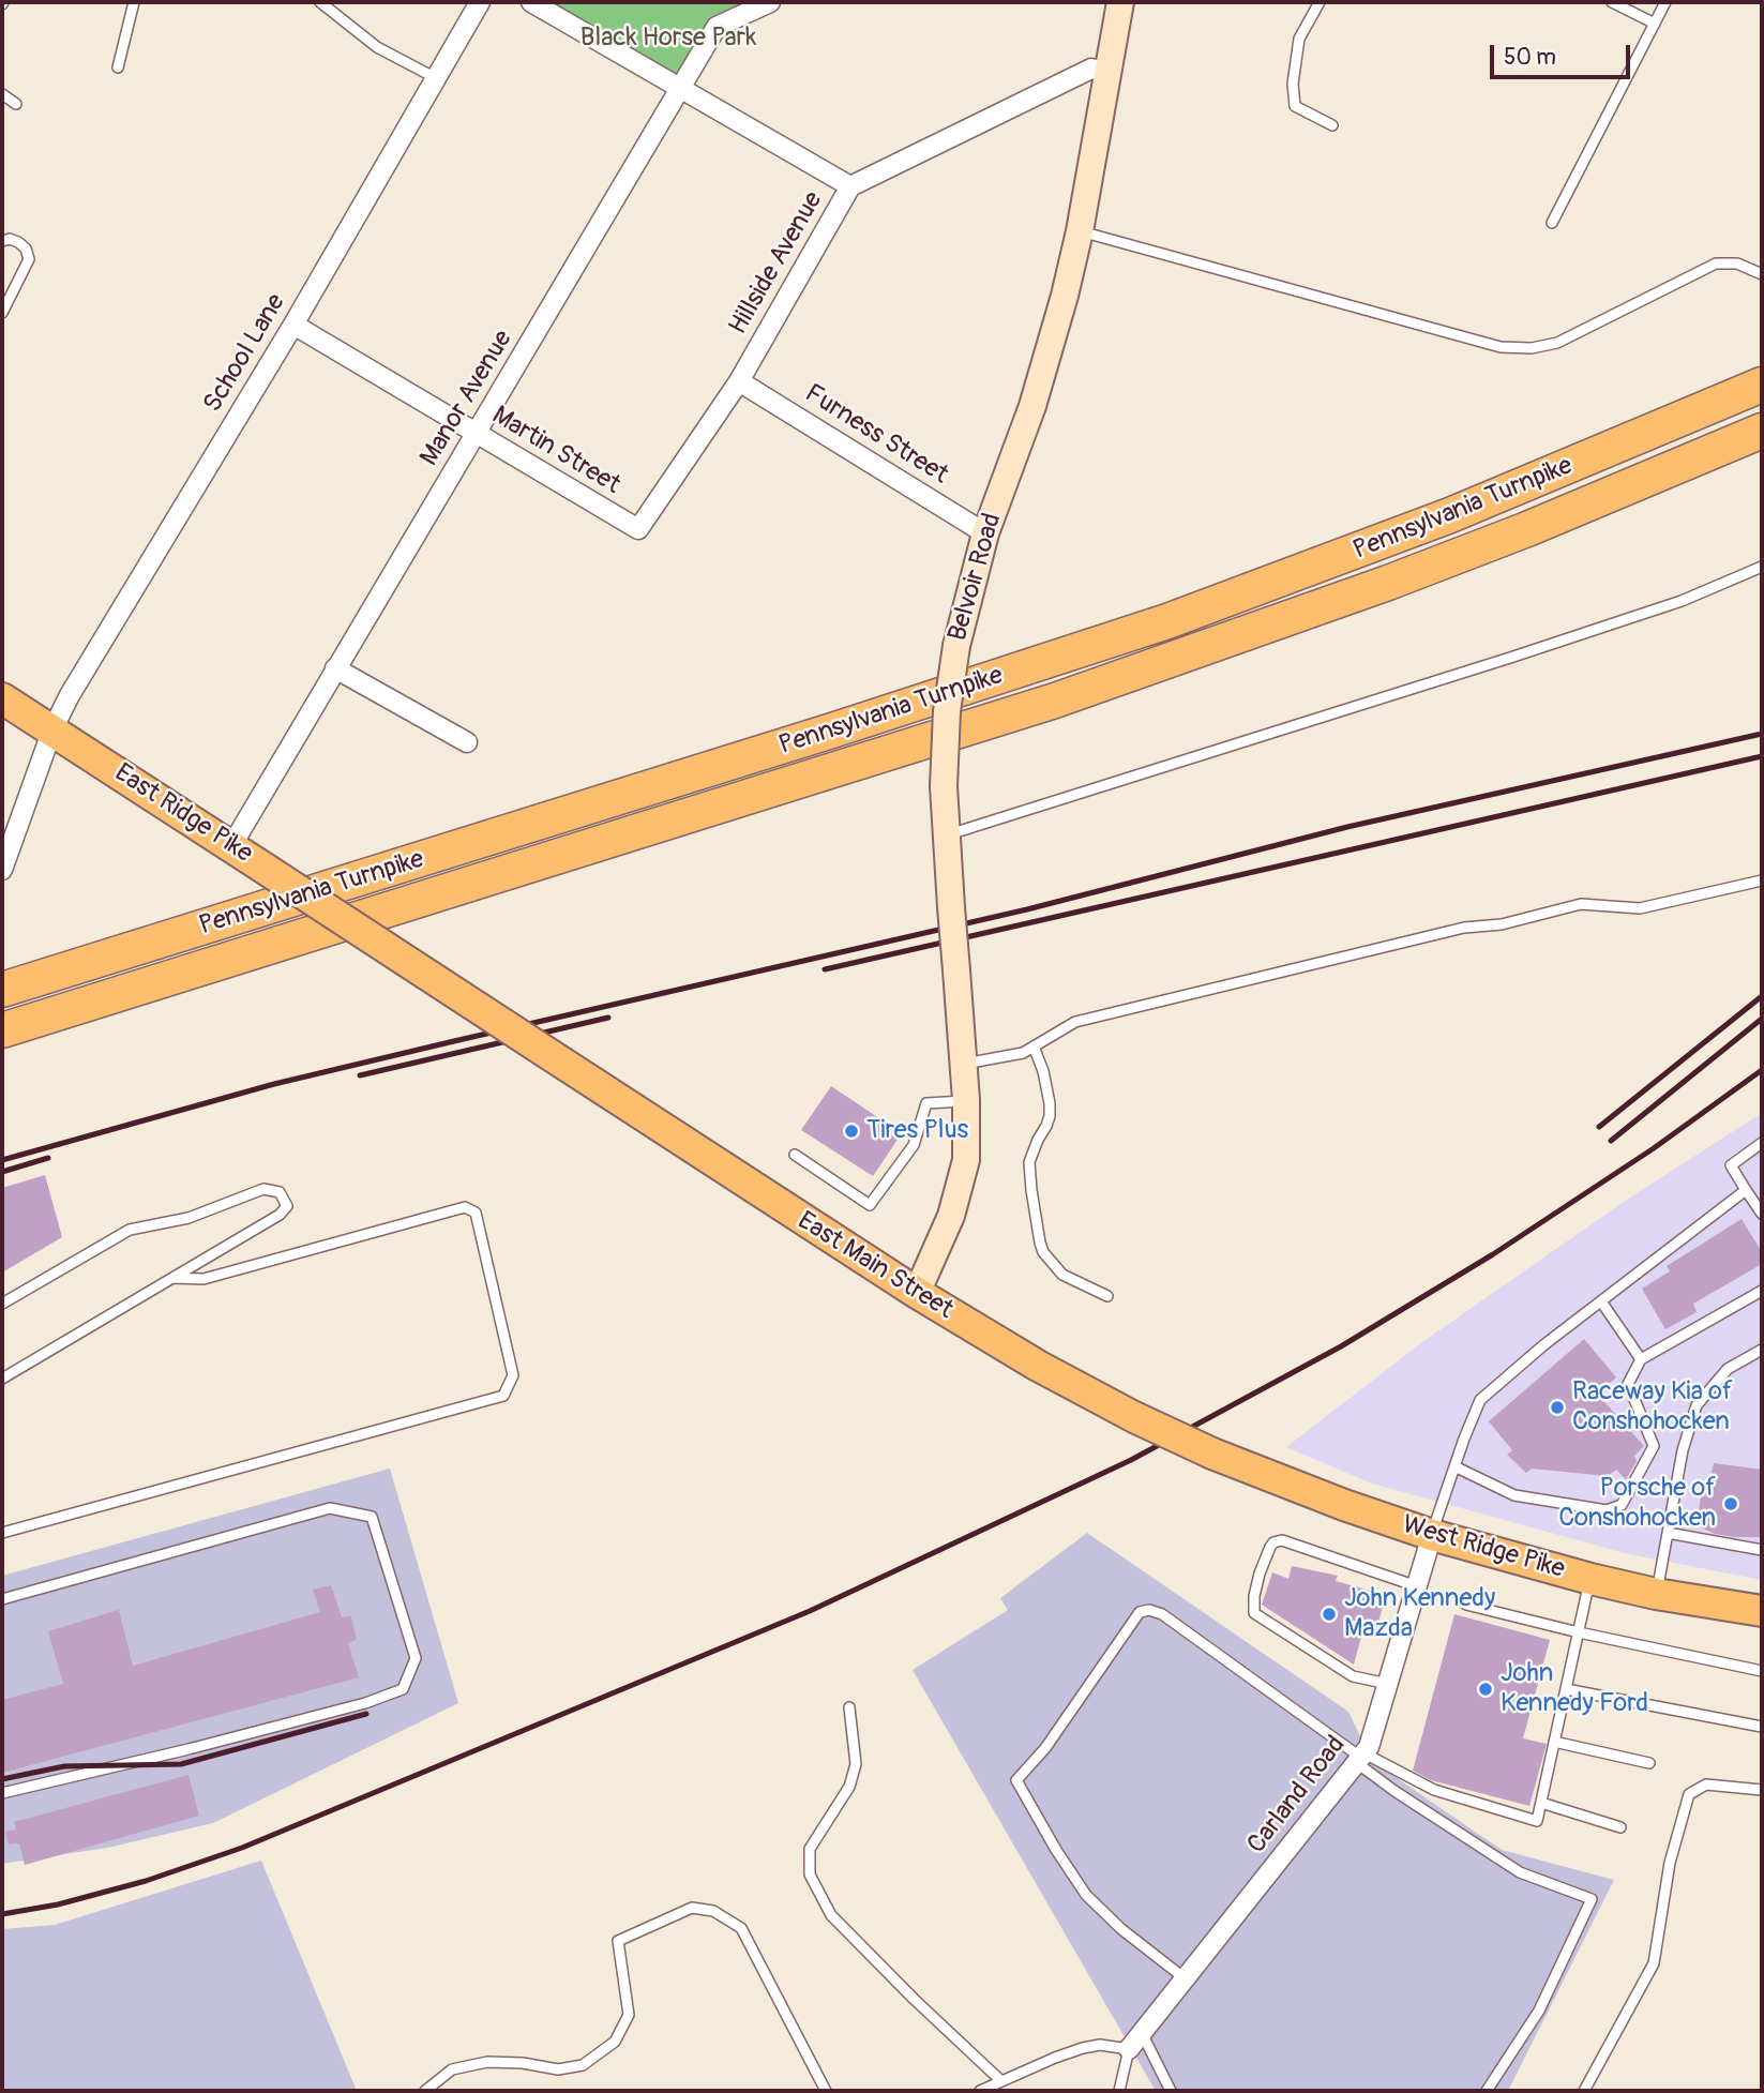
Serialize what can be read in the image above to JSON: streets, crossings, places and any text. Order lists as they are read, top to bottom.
{
  "streets": {
    "highway": ["Pennsylvania Turnpike"],
    "main road": ["East Ridge Pike", "East Main Street", "West Ridge Pike"],
    "street": [
      "Hillside Avenue",
      "School Lane",
      "Manor Avenue",
      "Furness Street",
      "Martin Street",
      "Belvoir Road",
      "Carland Road"
    ]
  },
  "crossings": [
    ["Hillside Avenue", "Furness Street"],
    ["Hillside Avenue", "Martin Street"],
    ["Hillside Avenue", "Belvoir Road"],
    ["School Lane", "Martin Street"],
    ["School Lane", "East Ridge Pike"],
    ["Manor Avenue", "Martin Street"],
    ["Manor Avenue", "East Ridge Pike"],
    ["Furness Street", "Belvoir Road"],
    ["Belvoir Road", "East Main Street"],
    ["East Ridge Pike", "East Main Street"],
    ["East Main Street", "West Ridge Pike"],
    ["West Ridge Pike", "Carland Road"]
  ],
  "parks": ["Black Horse Park"],
  "places": [
    "Tires Plus",
    "Raceway Kia of Conshohocken",
    "Porsche of Conshohocken",
    "John Kennedy Mazda",
    "John Kennedy Ford"
  ],
  "scale_bar": "50 m"
}
